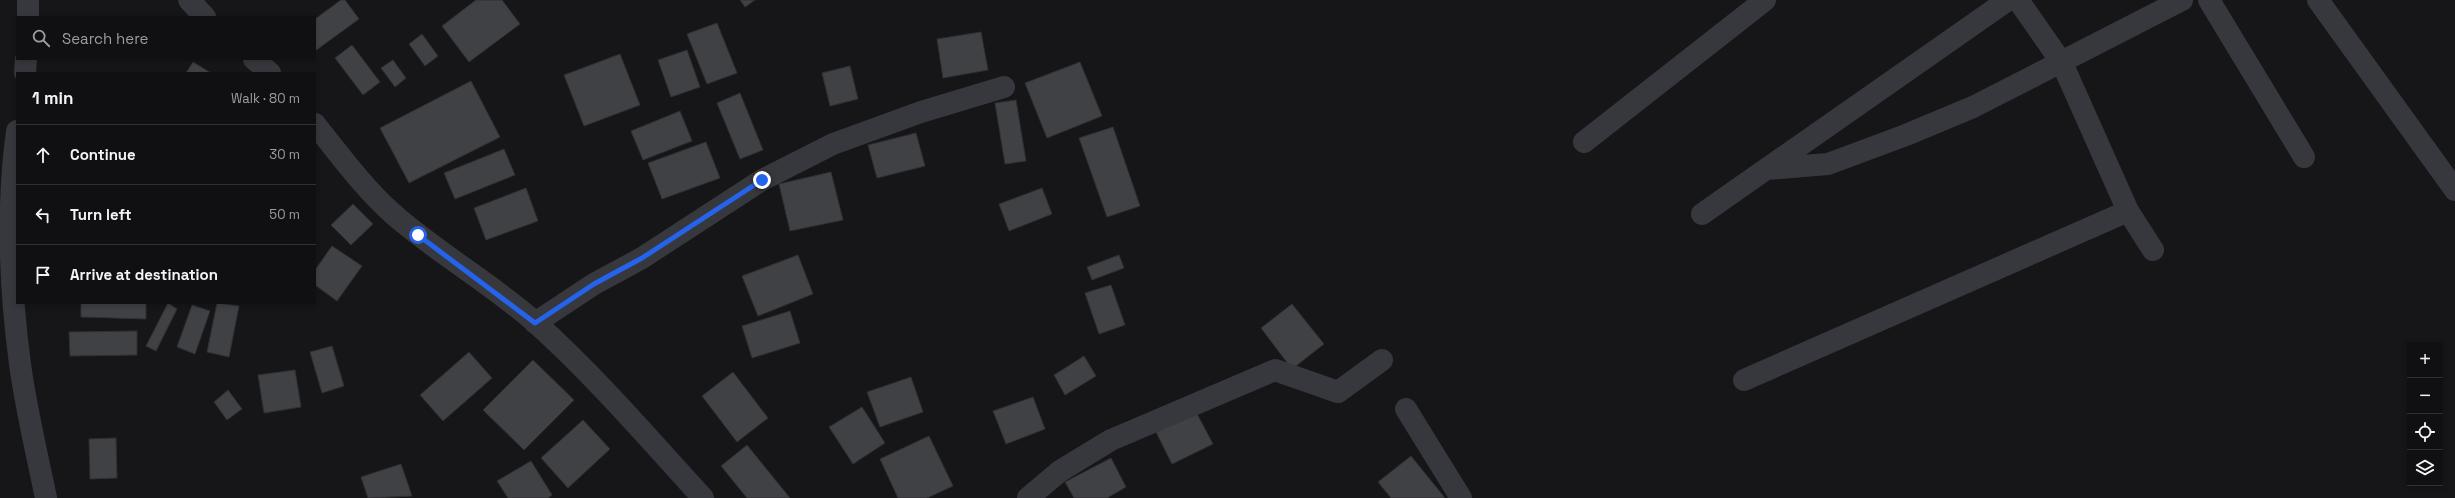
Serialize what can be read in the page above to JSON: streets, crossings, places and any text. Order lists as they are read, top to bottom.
{
  "page": {
    "search": "Search here",
    "heading": ["1 min", "Walk · 80 m"],
    "list": [
      ["Continue", "30 m"],
      ["Turn left", "50 m"],
      "Arrive at destination"
    ],
    "map_buttons": ["+", "−"]
  }
}
